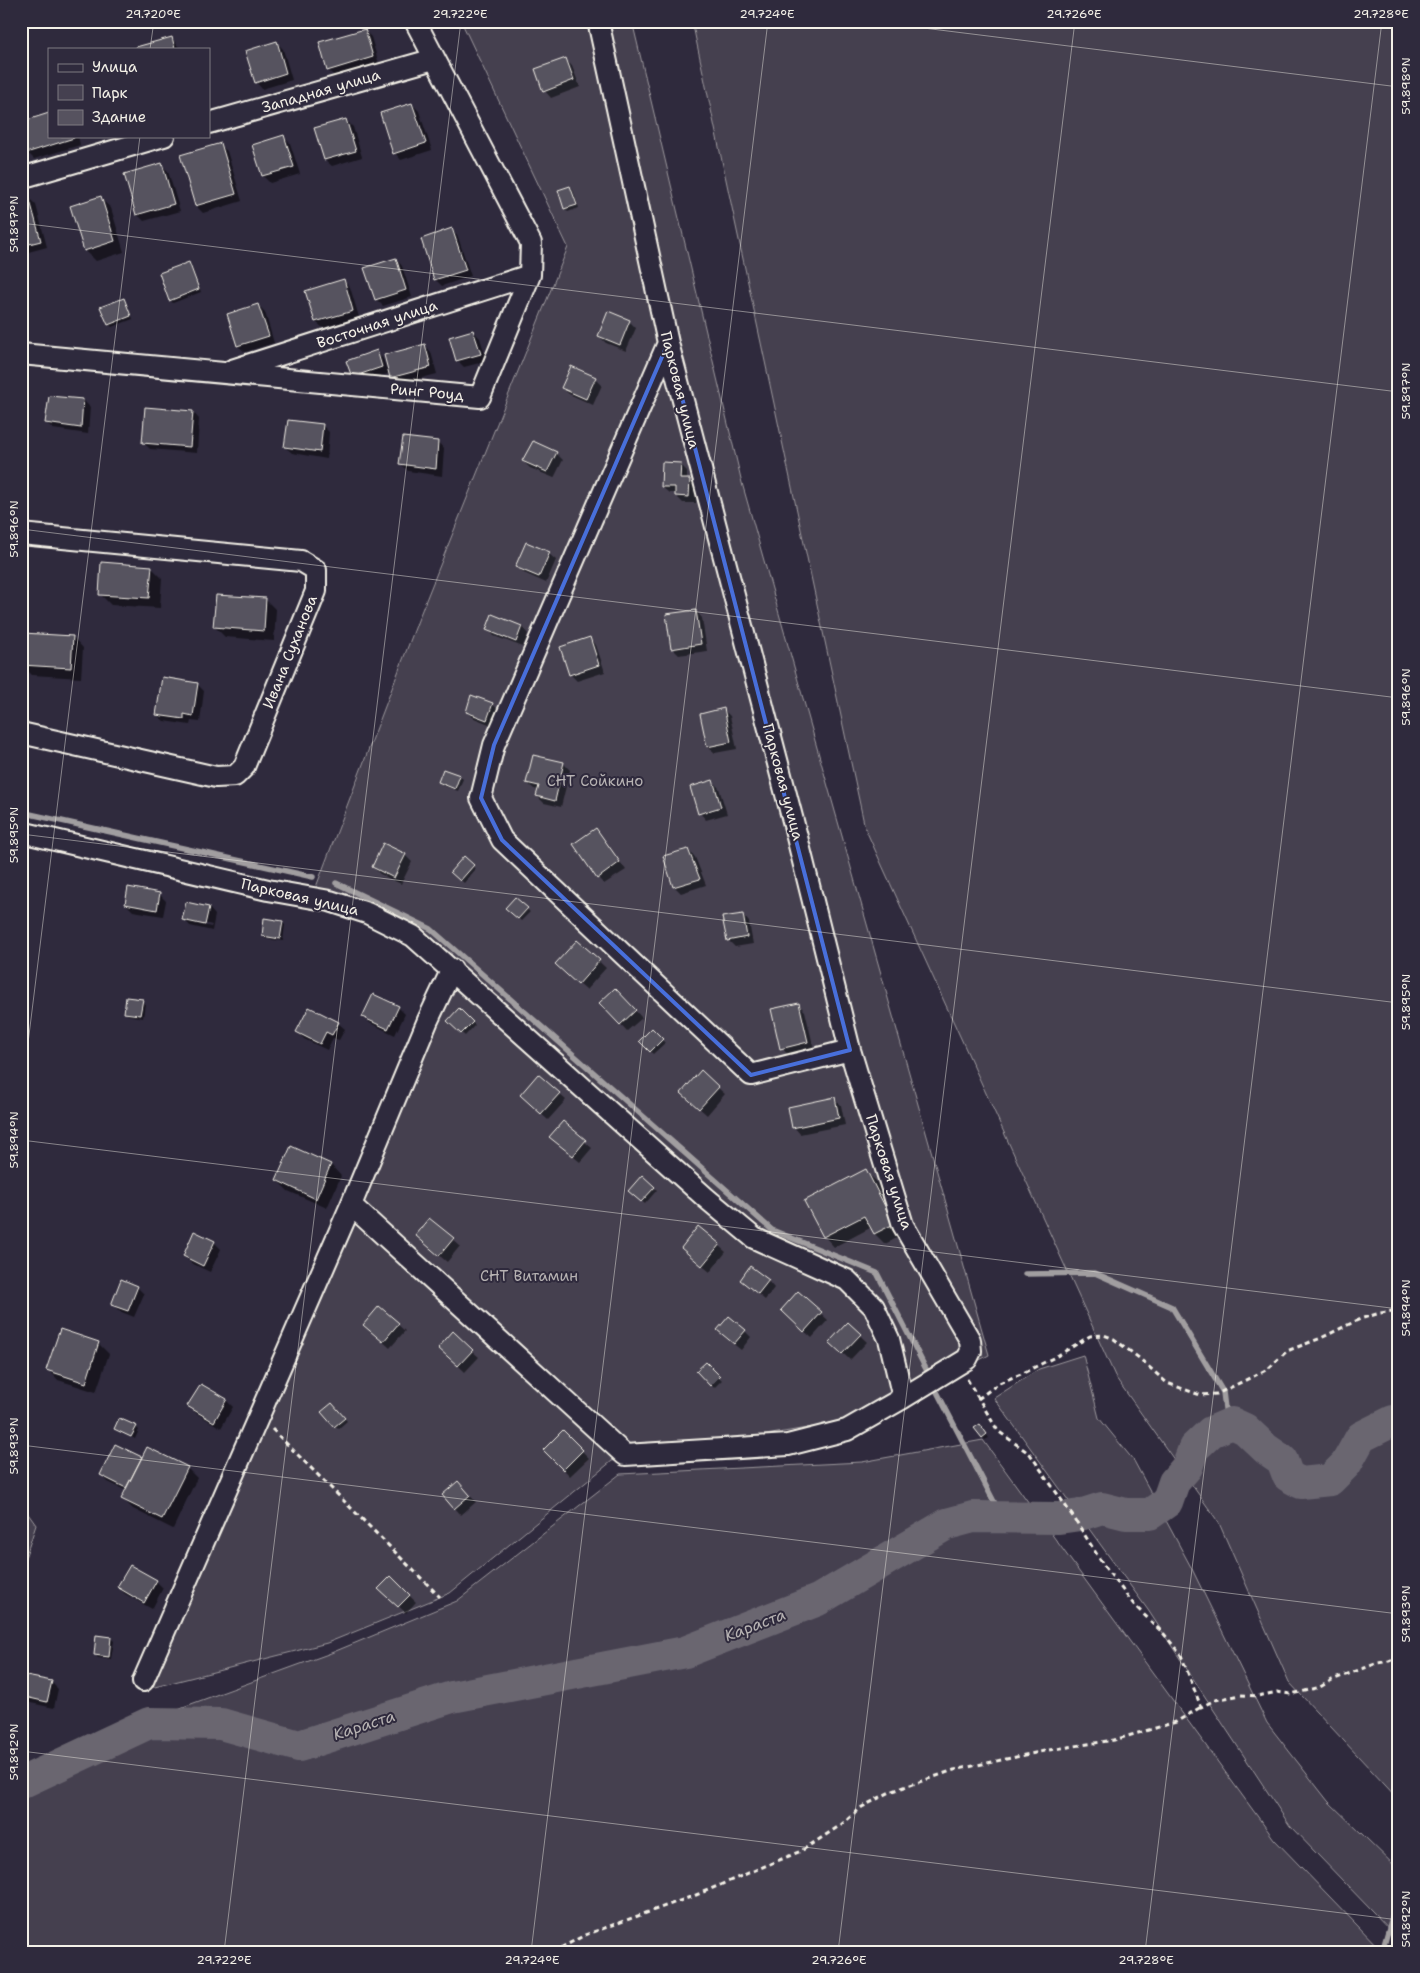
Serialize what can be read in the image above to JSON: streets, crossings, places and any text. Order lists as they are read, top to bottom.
{
  "streets": {
    "street": [
      "Западная улица",
      "Восточная улица",
      "Парковая улица",
      "Ринг Роуд",
      "Ивана Суханова"
    ]
  },
  "crossings": [
    ["Западная улица", "Ринг Роуд"],
    ["Восточная улица", "Ринг Роуд"]
  ],
  "water": ["Караста"],
  "parks": ["СНТ Сойкино", "СНТ Витамин"],
  "legend": ["Улица", "Парк", "Здание"],
  "coordinates": [
    "29.720°E",
    "29.722°E",
    "29.724°E",
    "29.726°E",
    "29.728°E",
    "59.898°N",
    "59.897°N",
    "59.896°N",
    "59.895°N",
    "59.894°N",
    "59.893°N",
    "59.892°N"
  ]
}
